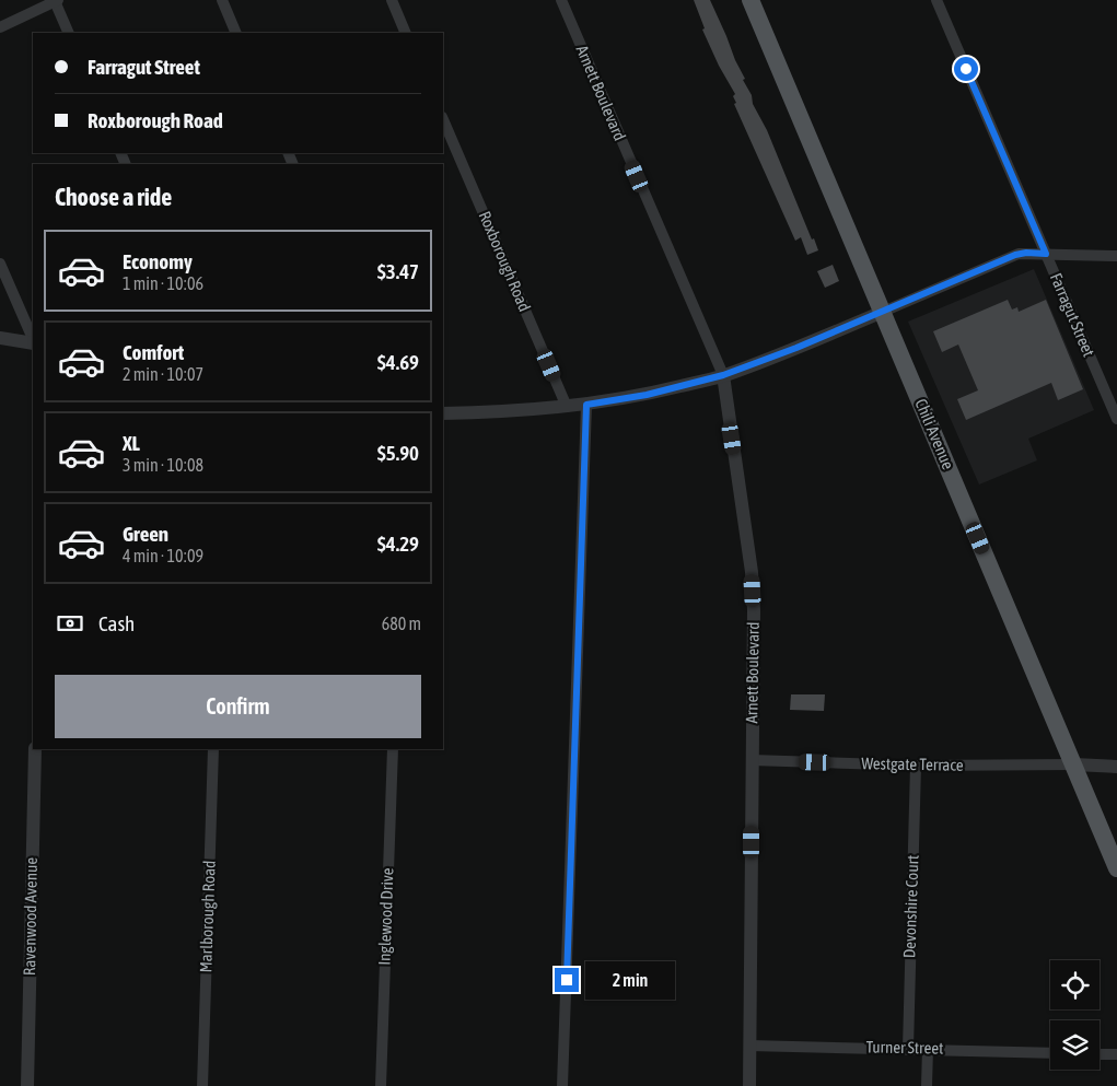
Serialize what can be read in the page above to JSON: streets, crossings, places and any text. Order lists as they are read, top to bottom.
{
  "streets": {
    "main road": ["Chili Avenue"],
    "street": [
      "Arnett Boulevard",
      "Roxborough Road",
      "Farragut Street",
      "Westgate Terrace",
      "Devonshire Court",
      "Ravenwood Avenue",
      "Marlborough Road",
      "Inglewood Drive",
      "Turner Street"
    ]
  },
  "crossings": [
    ["Arnett Boulevard", "Westgate Terrace"],
    ["Arnett Boulevard", "Turner Street"],
    ["Chili Avenue", "Westgate Terrace"],
    ["Westgate Terrace", "Devonshire Court"],
    ["Devonshire Court", "Turner Street"]
  ],
  "page": {
    "banner": ["Farragut Street", "Roxborough Road"],
    "heading": "Choose a ride",
    "list": [
      {
        "name": "Economy",
        "note": "1 min · 10:06",
        "value": "$3.47"
      },
      {
        "name": "Comfort",
        "note": "2 min · 10:07",
        "value": "$4.69"
      },
      {
        "name": "XL",
        "note": "3 min · 10:08",
        "value": "$5.90"
      },
      {
        "name": "Green",
        "note": "4 min · 10:09",
        "value": "$4.29"
      }
    ],
    "pay": ["Cash", "680 m"],
    "buttons": "Confirm",
    "bubble": "2 min"
  }
}
